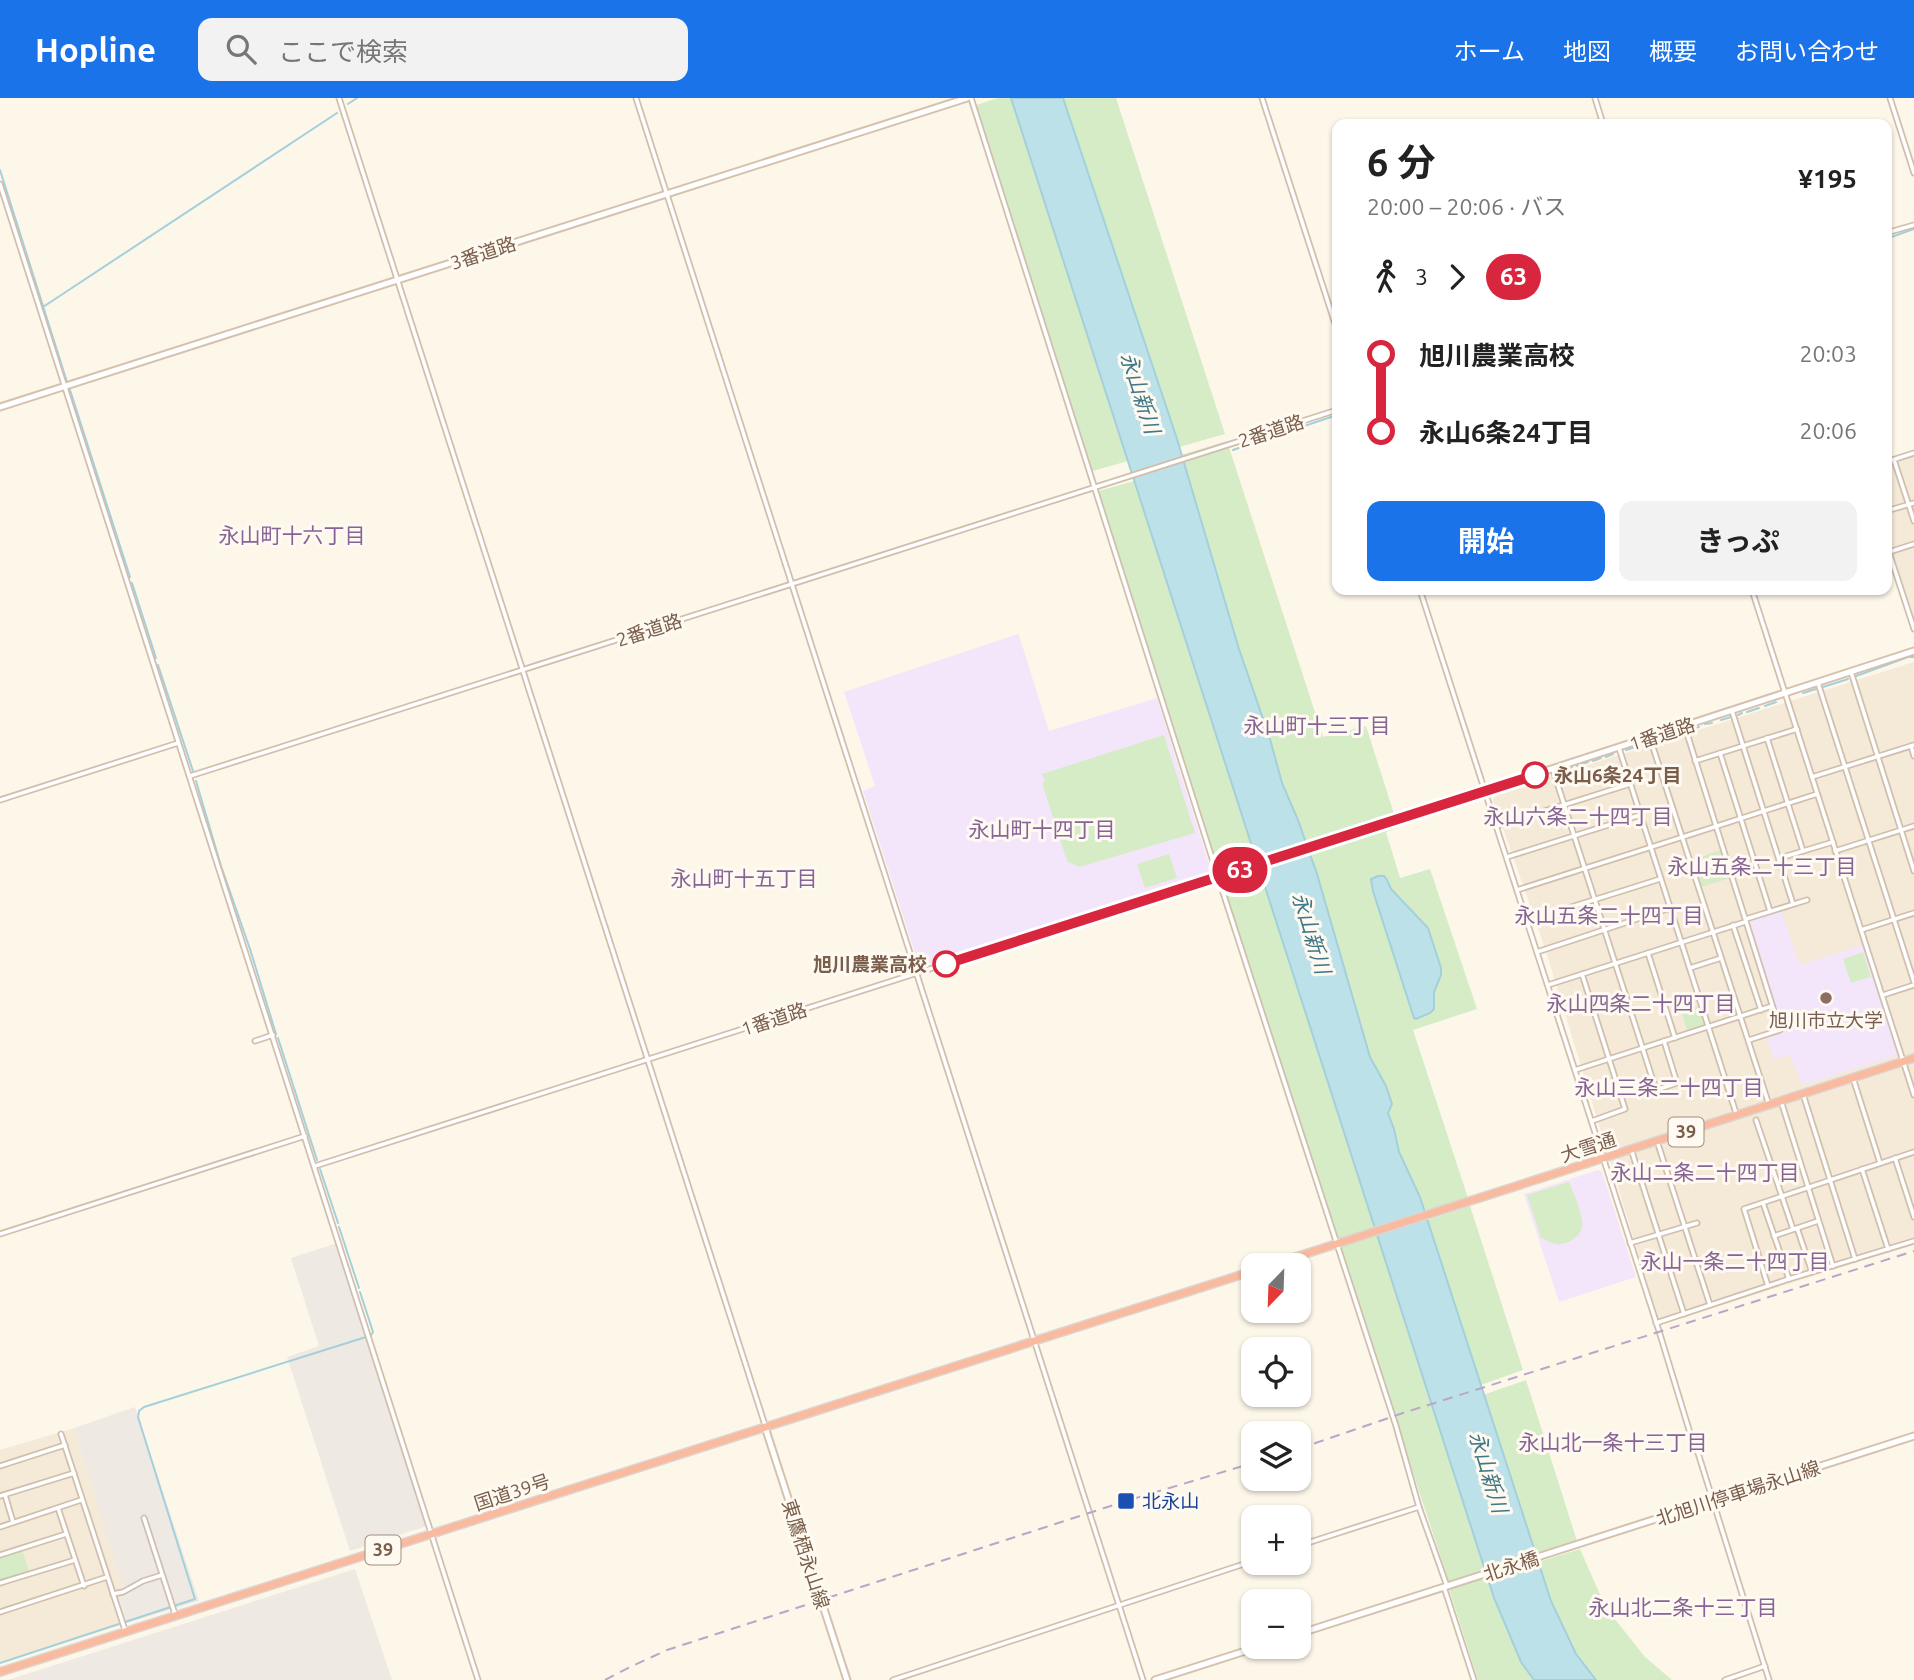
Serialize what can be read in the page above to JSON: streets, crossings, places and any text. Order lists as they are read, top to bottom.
{
  "streets": {
    "highway": ["39", "大雪通", "国道39号"],
    "street": [
      "3番道路",
      "2番道路",
      "1番道路",
      "北旭川停車場永山線",
      "東鷹栖永山線",
      "北永橋"
    ]
  },
  "crossings": [
    ["39", "国道39号"],
    ["国道39号", "東鷹栖永山線"],
    ["北旭川停車場永山線", "北永橋"]
  ],
  "districts": [
    "永山町十六丁目",
    "永山町十三丁目",
    "永山六条二十四丁目",
    "永山町十四丁目",
    "永山五条二十三丁目",
    "永山町十五丁目",
    "永山五条二十四丁目",
    "永山四条二十四丁目",
    "永山三条二十四丁目",
    "永山二条二十四丁目",
    "永山一条二十四丁目",
    "永山北一条十三丁目",
    "永山北二条十三丁目"
  ],
  "water": ["永山新川"],
  "places": {
    "other": ["永山6条24丁目", "旭川農業高校", "旭川市立大学"],
    "transit": ["北永山"]
  },
  "lines": ["bus line 63"],
  "north": "bottom left",
  "page": {
    "header": "Hopline",
    "search": "ここで検索",
    "nav": [
      "ホーム",
      "地図",
      "概要",
      "お問い合わせ"
    ],
    "on_map": "63",
    "heading": ["6 分", "20:00 – 20:06 · バス", "¥195"],
    "legs": ["3", "63"],
    "list": [
      {
        "name": "旭川農業高校",
        "value": "20:03"
      },
      {
        "name": "永山6条24丁目",
        "value": "20:06"
      }
    ],
    "buttons": ["開始", "きっぷ"],
    "map_buttons": ["+", "−"]
  }
}
